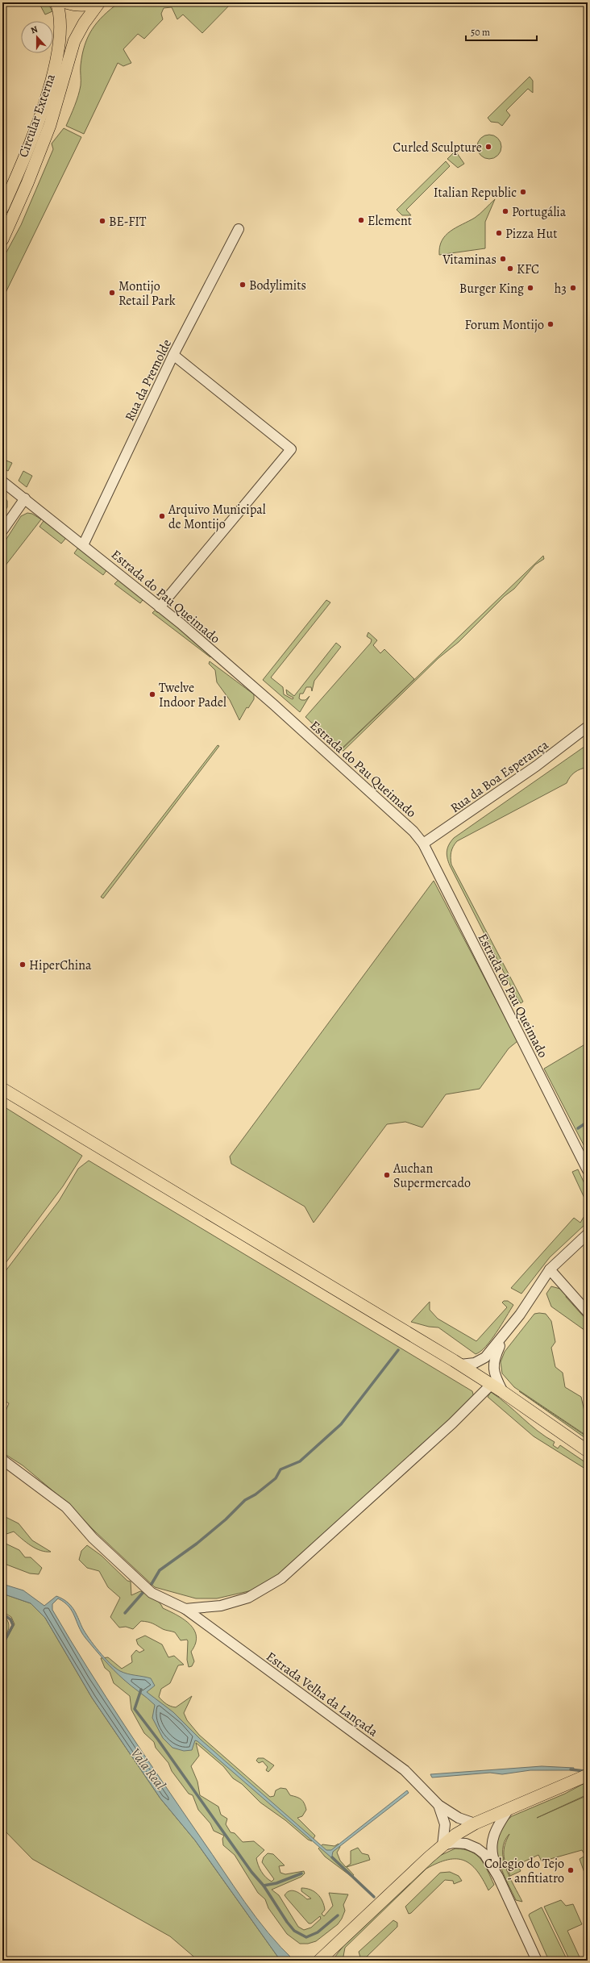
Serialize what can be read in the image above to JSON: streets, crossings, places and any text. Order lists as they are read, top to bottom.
{
  "streets": {
    "main road": ["Circular Externa"],
    "street": [
      "Rua da Premolde",
      "Estrada do Pau Queimado",
      "Rua da Boa Esperança",
      "Estrada Velha da Lançada"
    ]
  },
  "crossings": [
    ["Rua da Premolde", "Estrada do Pau Queimado"],
    ["Estrada do Pau Queimado", "Rua da Boa Esperança"]
  ],
  "water": ["Vala Real"],
  "places": [
    "Curled Sculpture",
    "Italian Republic",
    "Portugália",
    "Element",
    "BE-FIT",
    "Pizza Hut",
    "Vitaminas",
    "KFC",
    "Bodylimits",
    "Burger King",
    "h3",
    "Montijo Retail Park",
    "Forum Montijo",
    "Arquivo Municipal de Montijo",
    "Twelve Indoor Padel",
    "HiperChina",
    "Auchan Supermercado",
    "Colegio do Tejo - anfitiatro"
  ],
  "scale_bar": "50 m",
  "north": "top"
}
